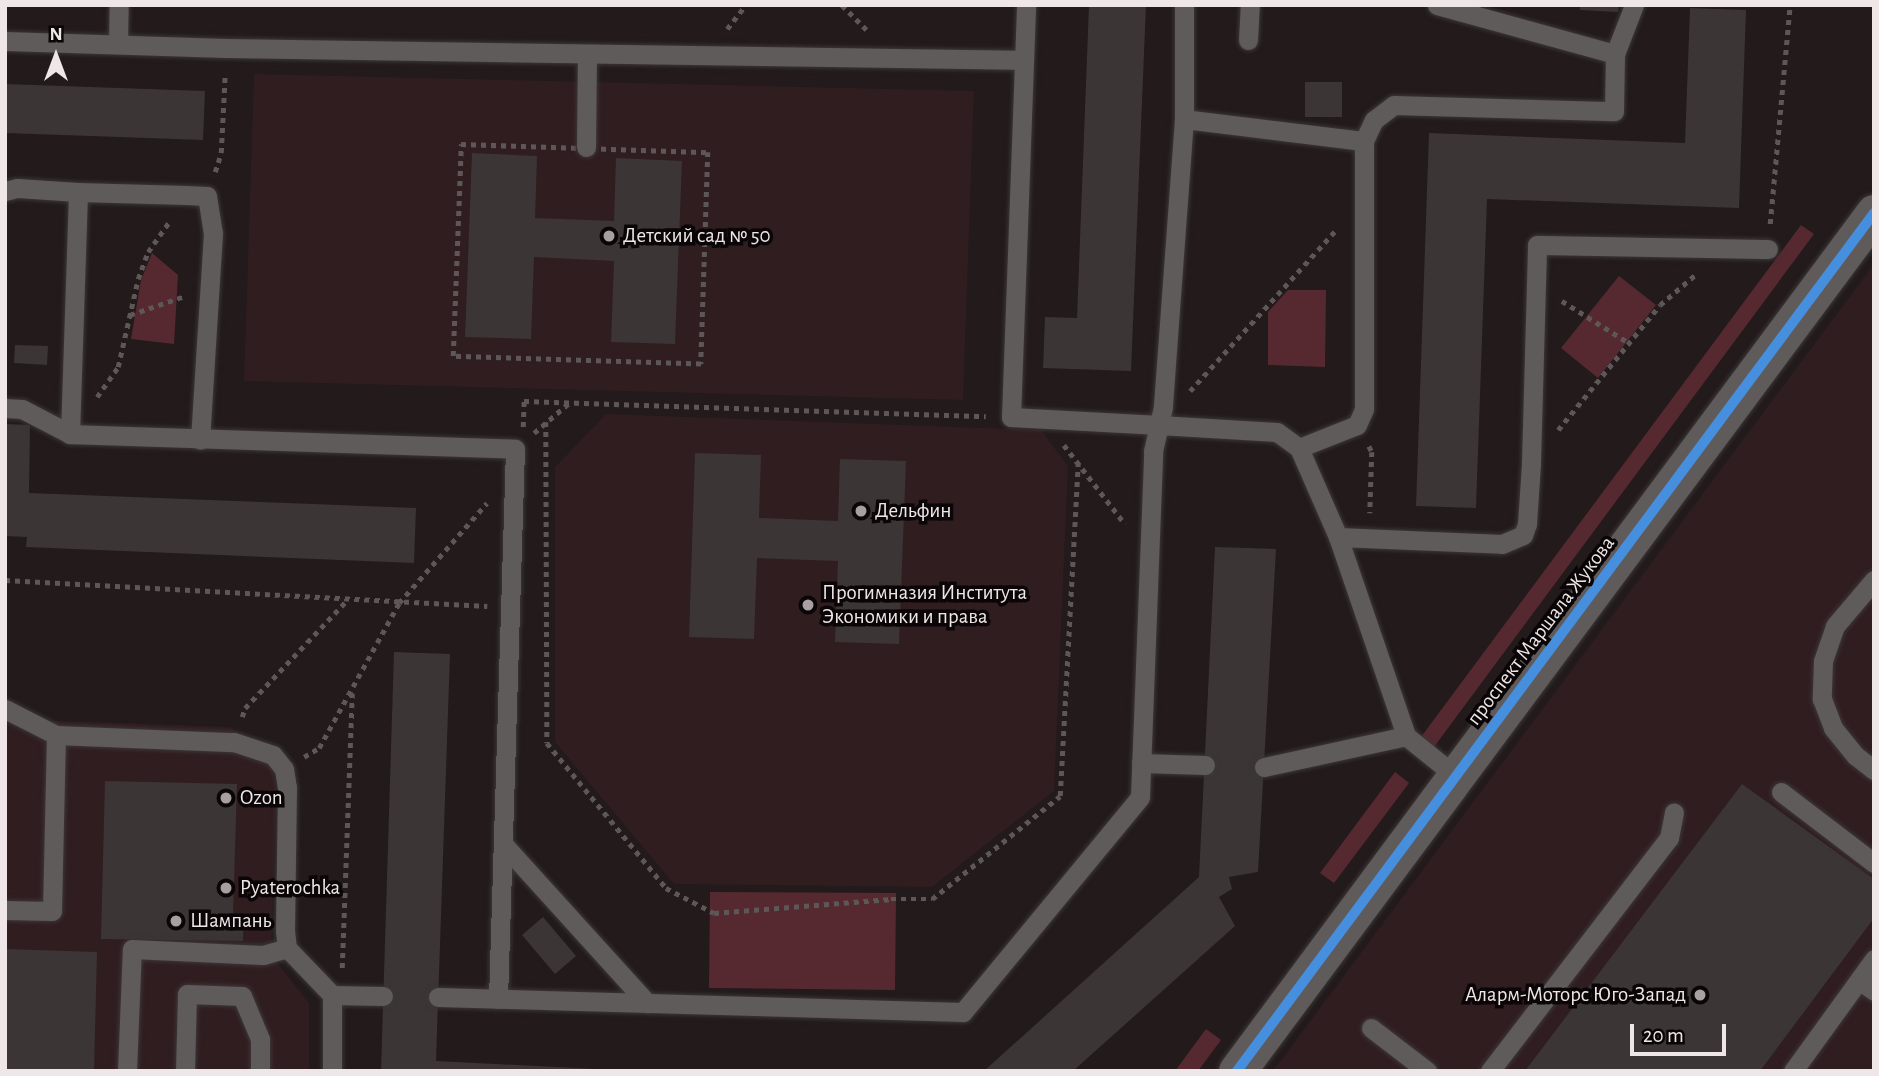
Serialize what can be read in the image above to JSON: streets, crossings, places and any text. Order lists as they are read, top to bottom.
{
  "streets": {
    "street": ["проспект Маршала Жукова"]
  },
  "places": [
    "Детский сад № 50",
    "Дельфин",
    "Прогимназия Института Экономики и права",
    "Ozon",
    "Pyaterochka",
    "Шампань",
    "Аларм-Моторс Юго-Запад"
  ],
  "scale_bar": "20 m",
  "north": "top"
}
